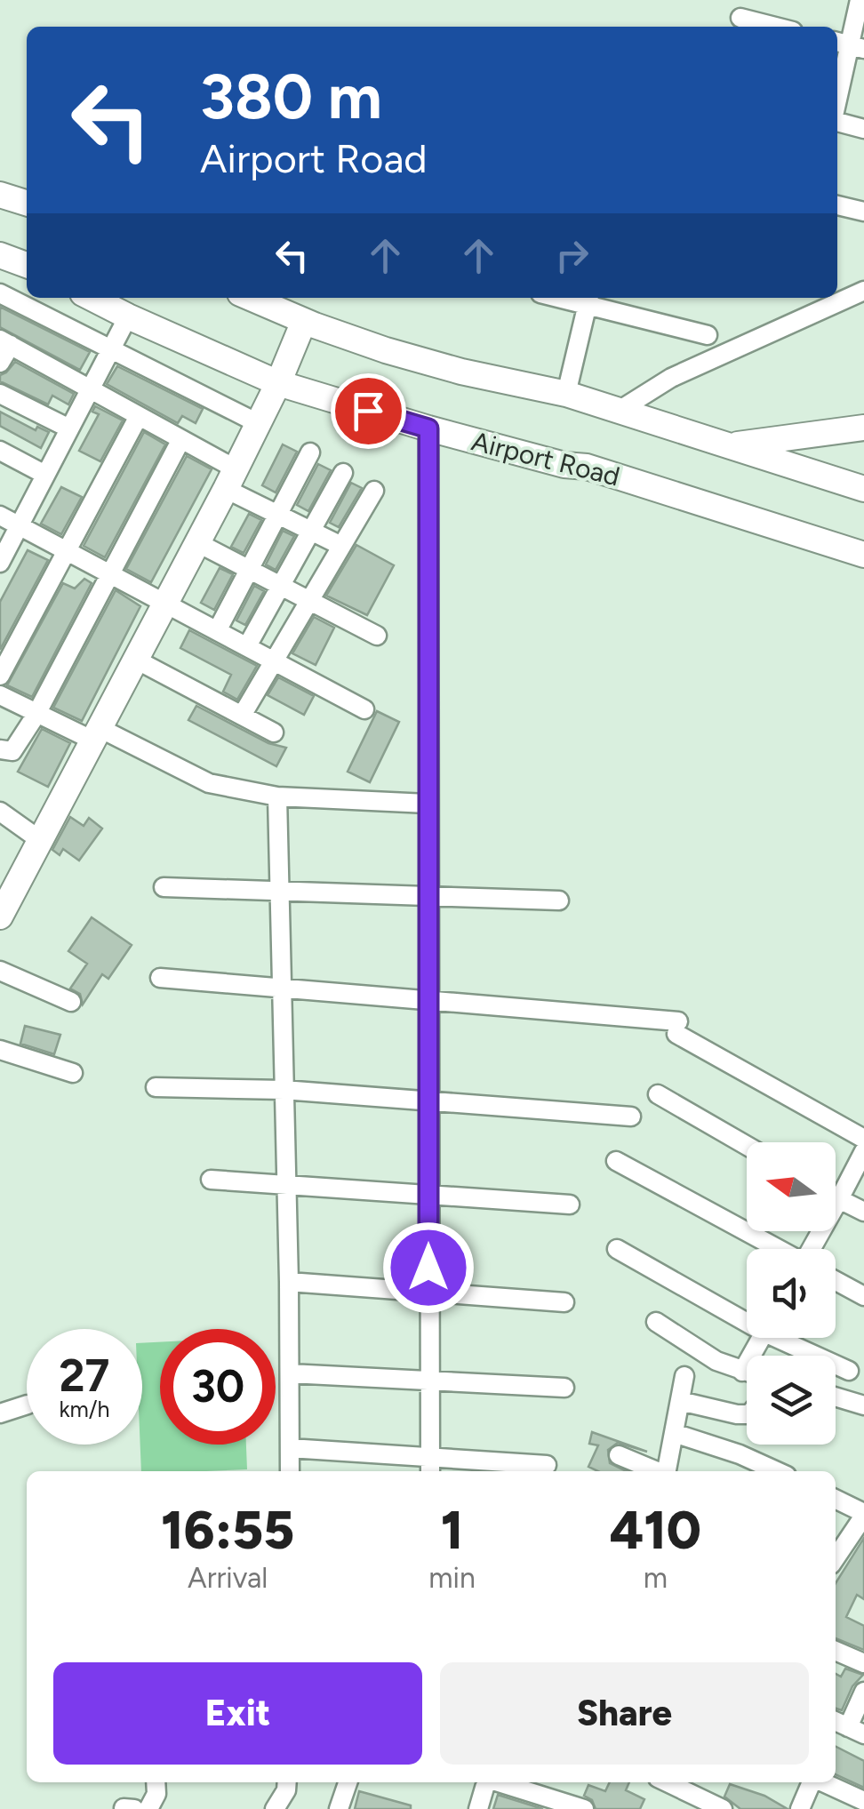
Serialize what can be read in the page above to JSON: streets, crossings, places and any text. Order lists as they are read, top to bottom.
{
  "streets": {
    "main road": ["Airport Road"]
  },
  "north": "left",
  "page": {
    "turn": ["380 m", "Airport Road"],
    "speed": "27 km/h",
    "limit": "30",
    "eta": [
      "16:55",
      "Arrival",
      "1",
      "min",
      "410",
      "m"
    ],
    "buttons": ["Exit", "Share"]
  }
}
